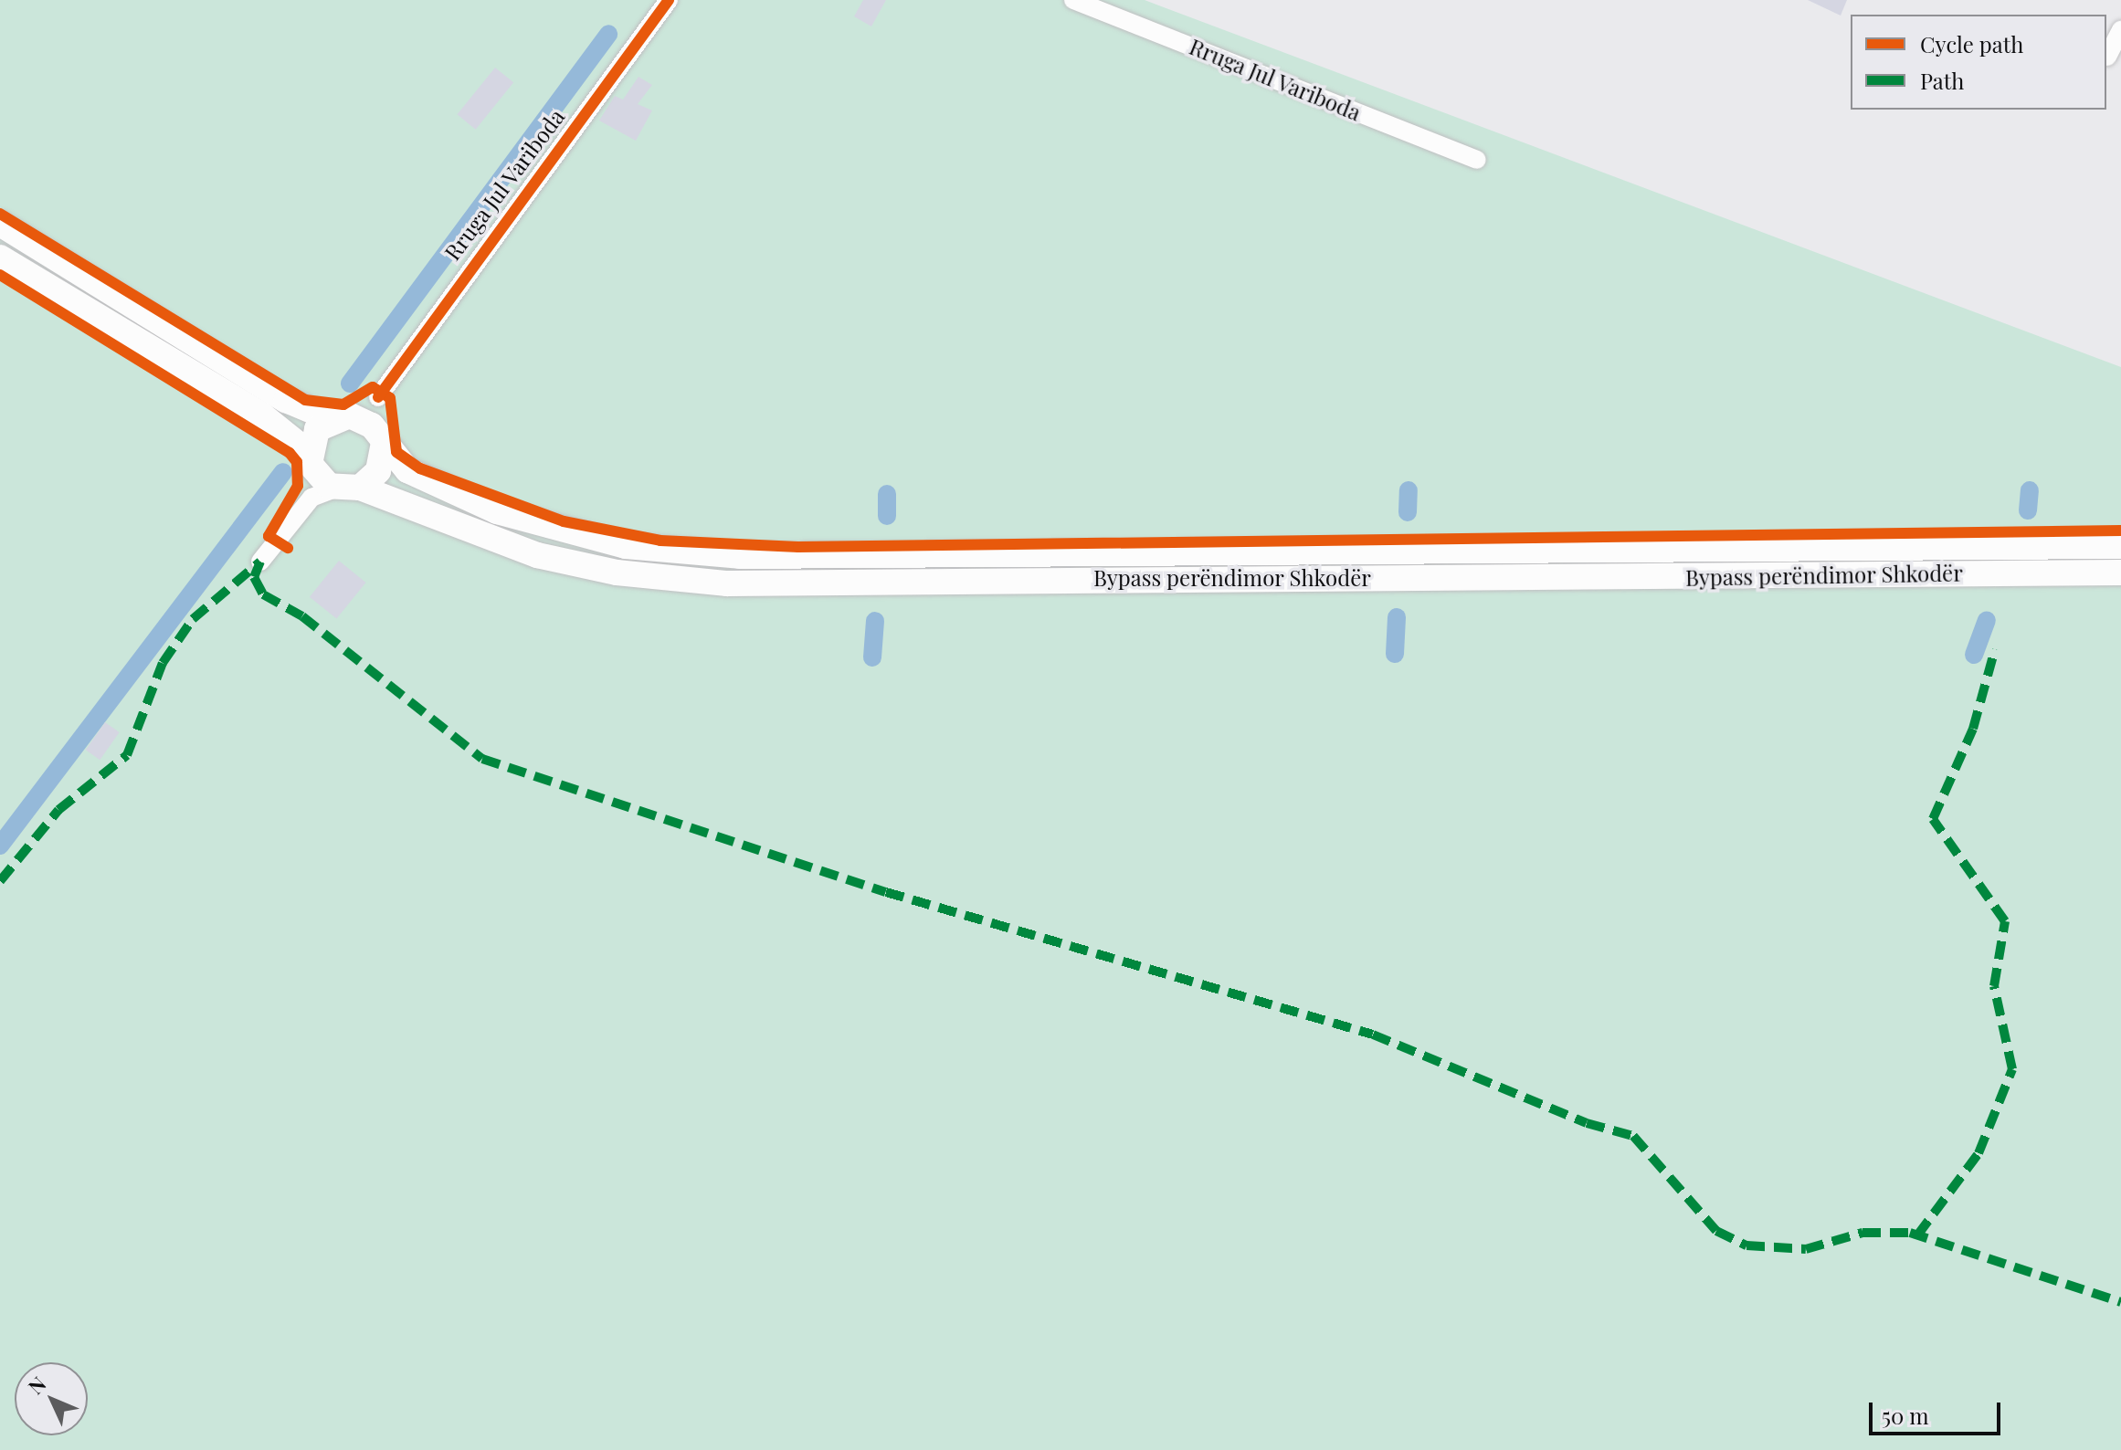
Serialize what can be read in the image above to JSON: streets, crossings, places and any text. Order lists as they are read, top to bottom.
{
  "streets": {
    "highway": ["Bypass perëndimor Shkodër"],
    "street": ["Rruga Jul Variboda"]
  },
  "crossings": [
    ["Rruga Jul Variboda", "Bypass perëndimor Shkodër"]
  ],
  "legend": ["Cycle path", "Path"],
  "scale_bar": "50 m",
  "north": "top left"
}
